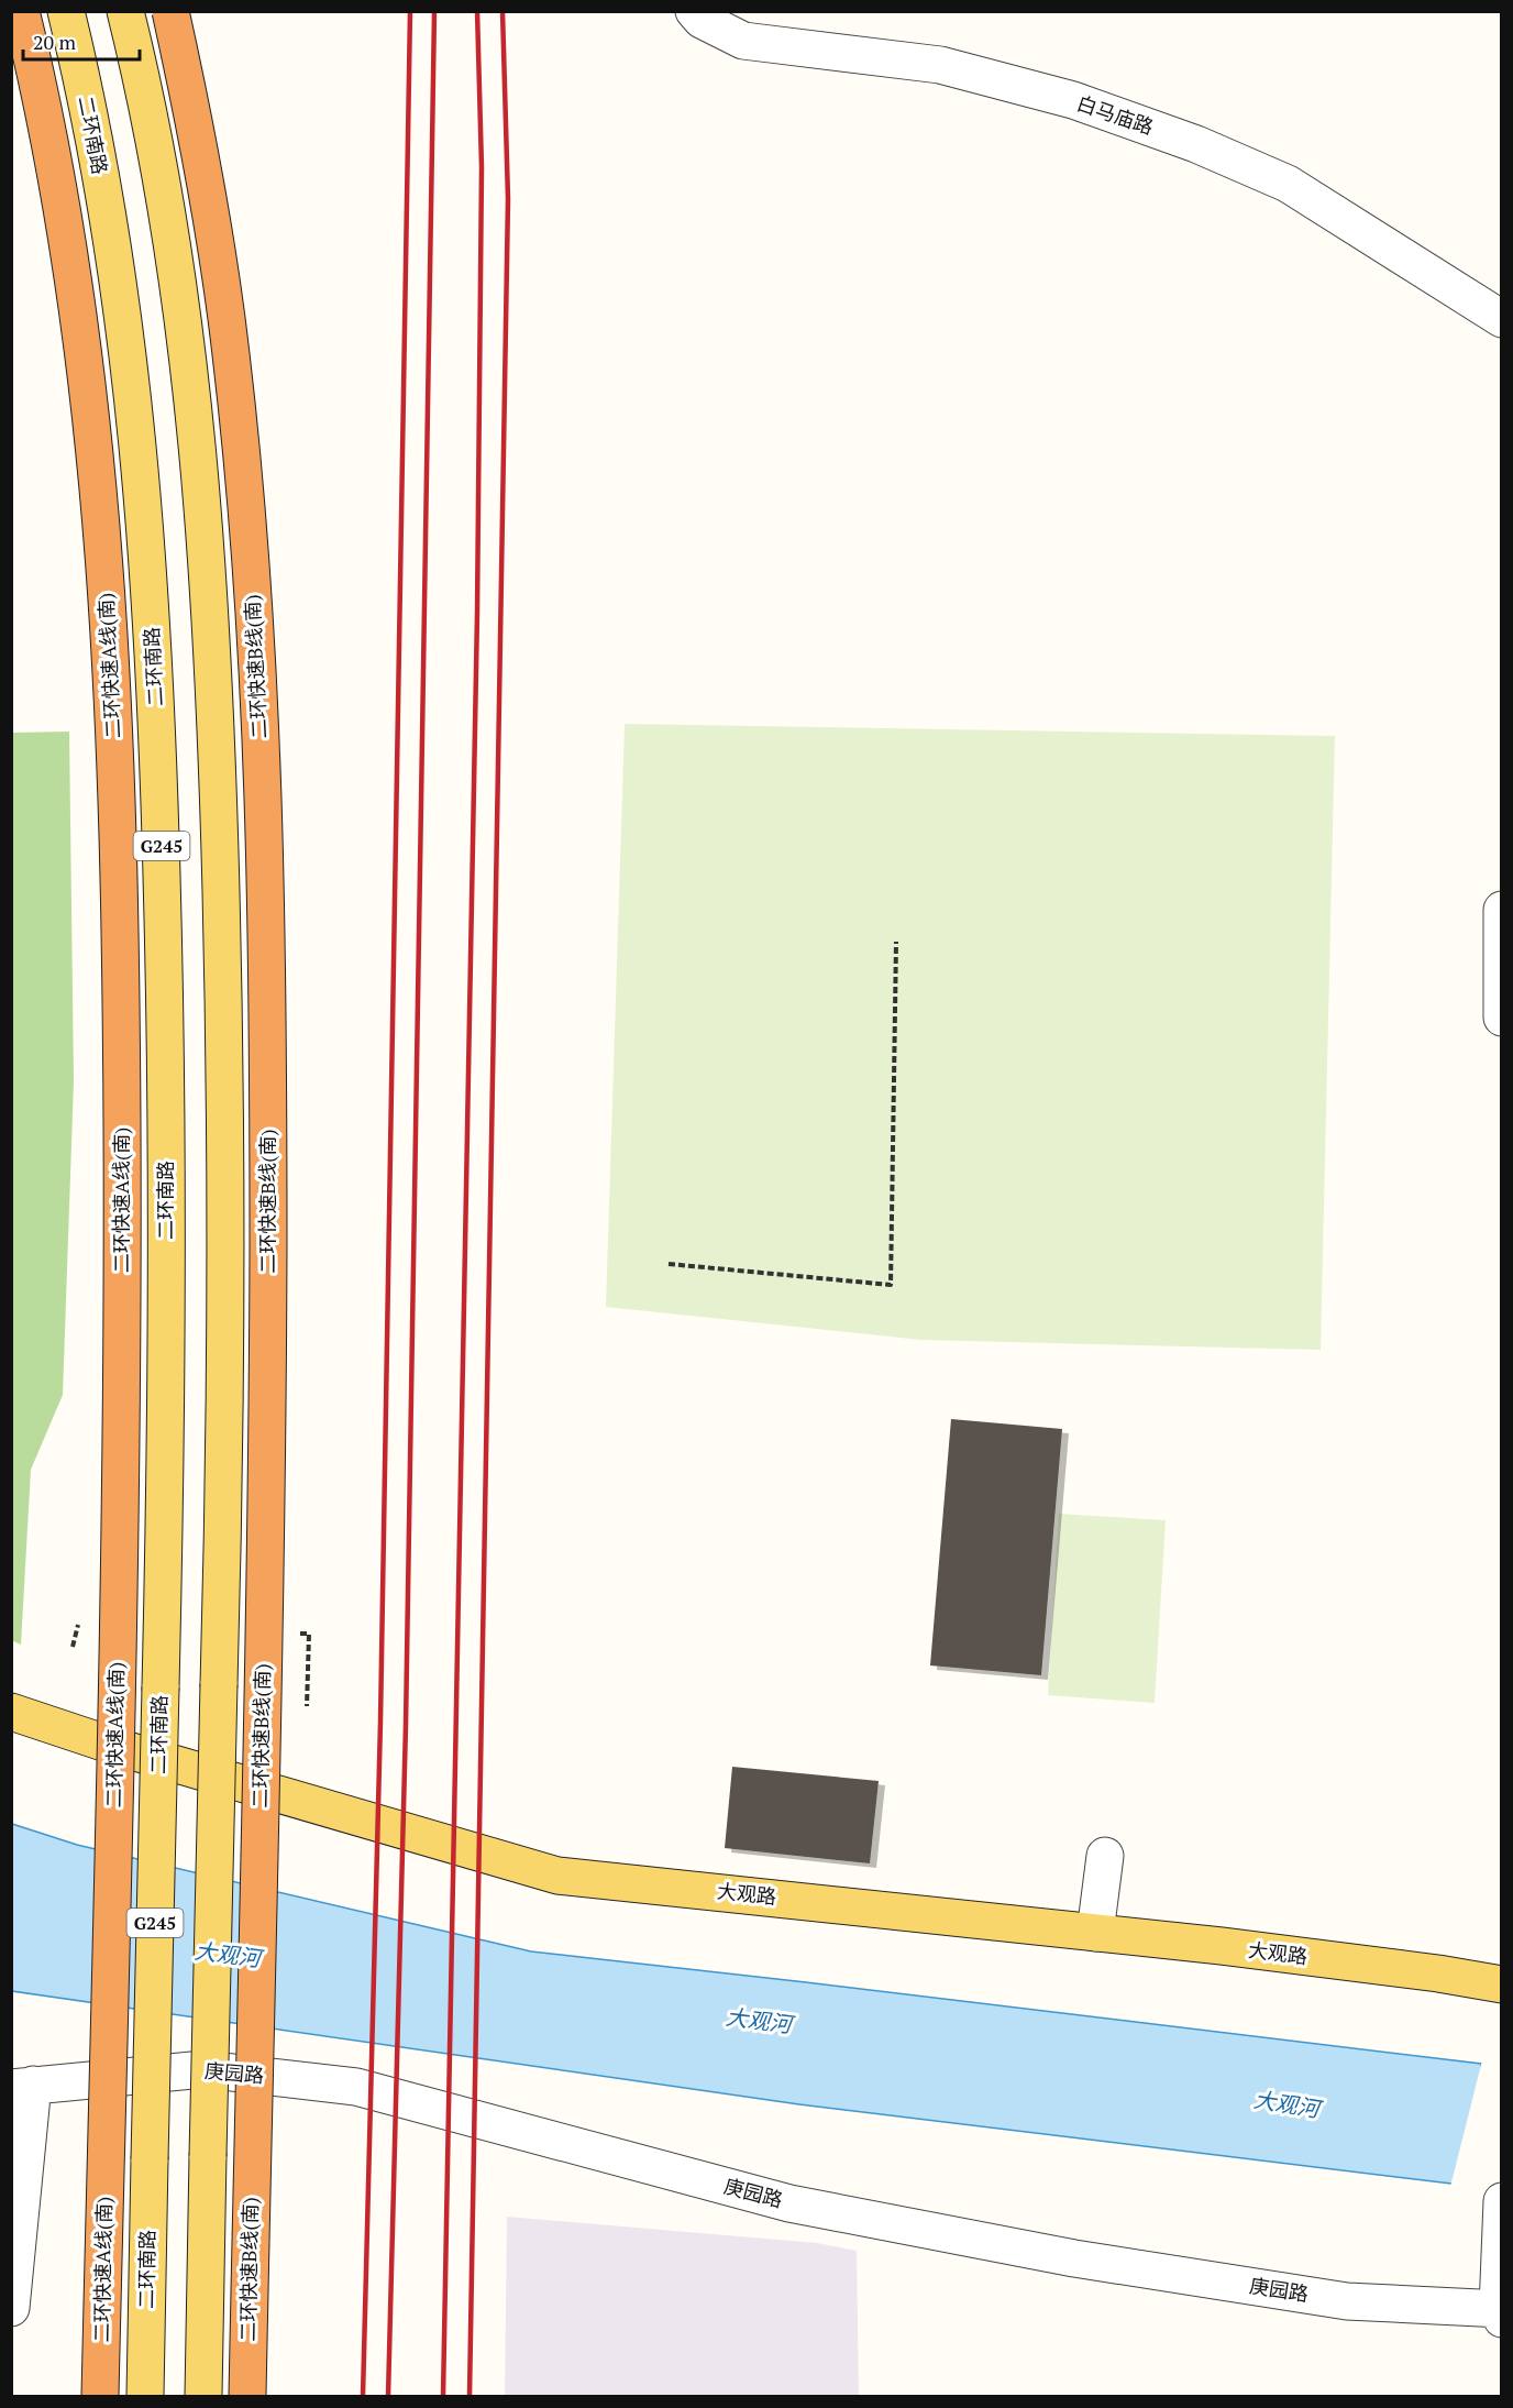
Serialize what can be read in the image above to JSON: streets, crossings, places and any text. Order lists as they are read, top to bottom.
{
  "streets": {
    "highway": ["二环快速A线(南)", "二环快速B线(南)"],
    "main road": ["二环南路", "G245", "大观路"],
    "street": ["白马庙路", "庚园路"]
  },
  "water": ["大观河"],
  "scale_bar": "20 m"
}
